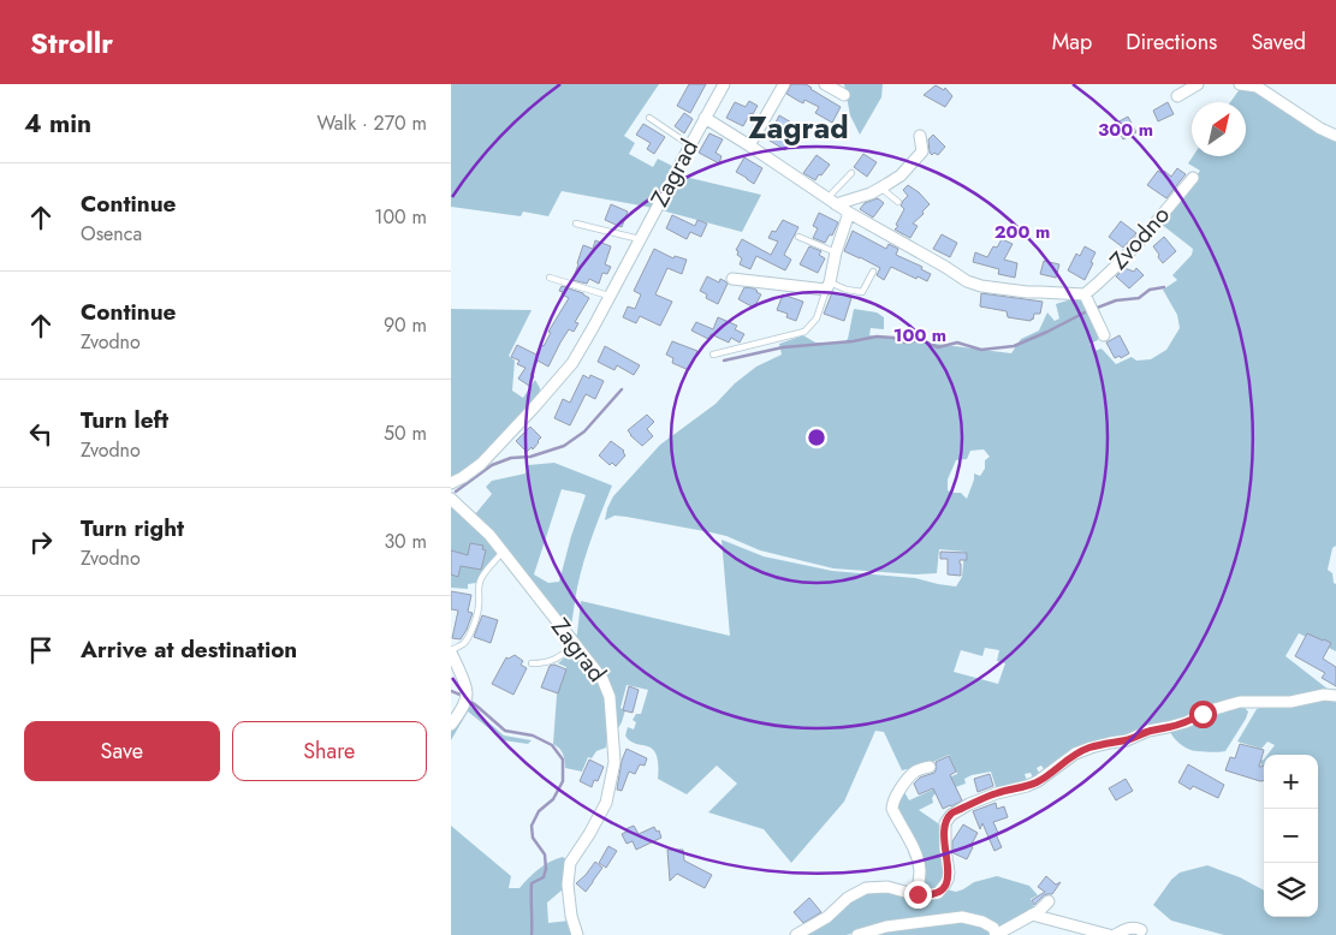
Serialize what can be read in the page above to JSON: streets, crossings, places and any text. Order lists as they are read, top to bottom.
{
  "streets": {
    "street": ["Zagrad", "Zvodno"]
  },
  "crossings": [
    ["Zagrad", "Zvodno"]
  ],
  "districts": ["Zagrad"],
  "north": "top right",
  "page": {
    "header": "Strollr",
    "nav": ["Map", "Directions", "Saved"],
    "heading": ["4 min", "Walk · 270 m"],
    "list": [
      ["Continue", "Osenca", "100 m"],
      ["Continue", "Zvodno", "90 m"],
      ["Turn left", "Zvodno", "50 m"],
      ["Turn right", "Zvodno", "30 m"],
      "Arrive at destination"
    ],
    "buttons": ["Save", "Share"],
    "map_buttons": ["+", "−"]
  },
  "rings": ["300 m", "200 m", "100 m"]
}
